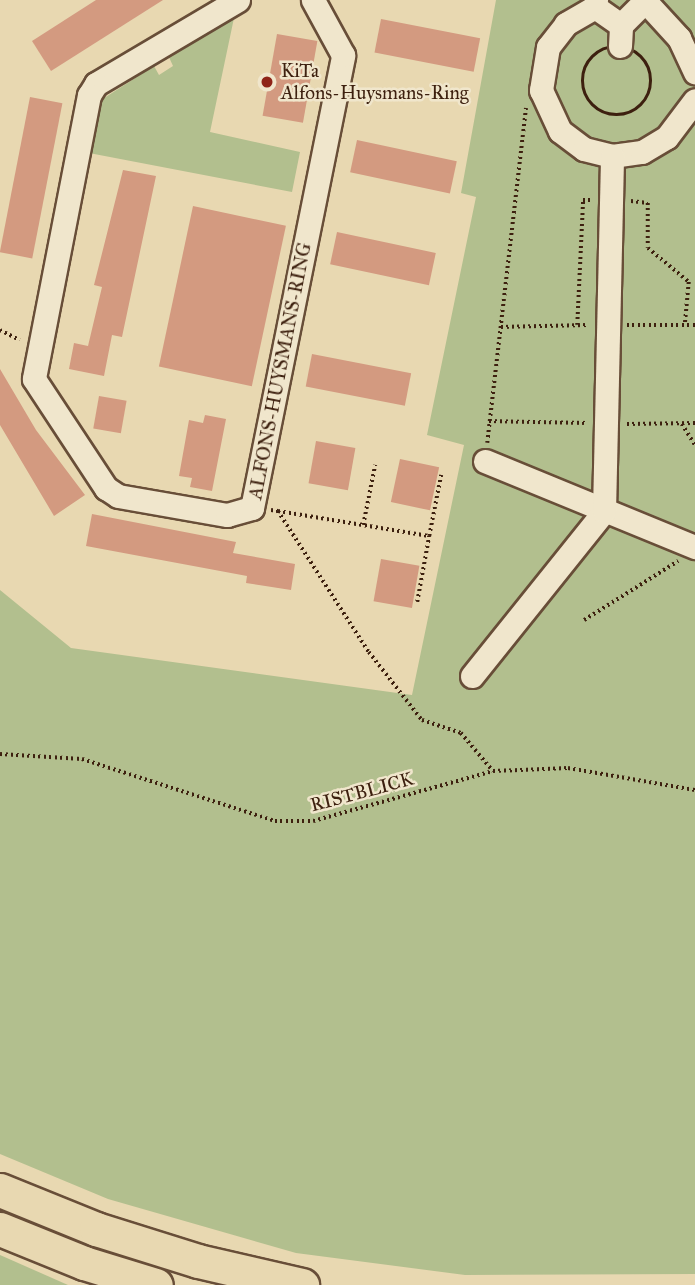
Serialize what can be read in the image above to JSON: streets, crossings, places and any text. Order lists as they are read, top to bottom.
{
  "streets": {
    "street": ["ALFONS-HUYSMANS-RING"],
    "path": ["RISTBLICK"]
  },
  "places": ["KiTa Alfons-Huysmans-Ring"]
}
